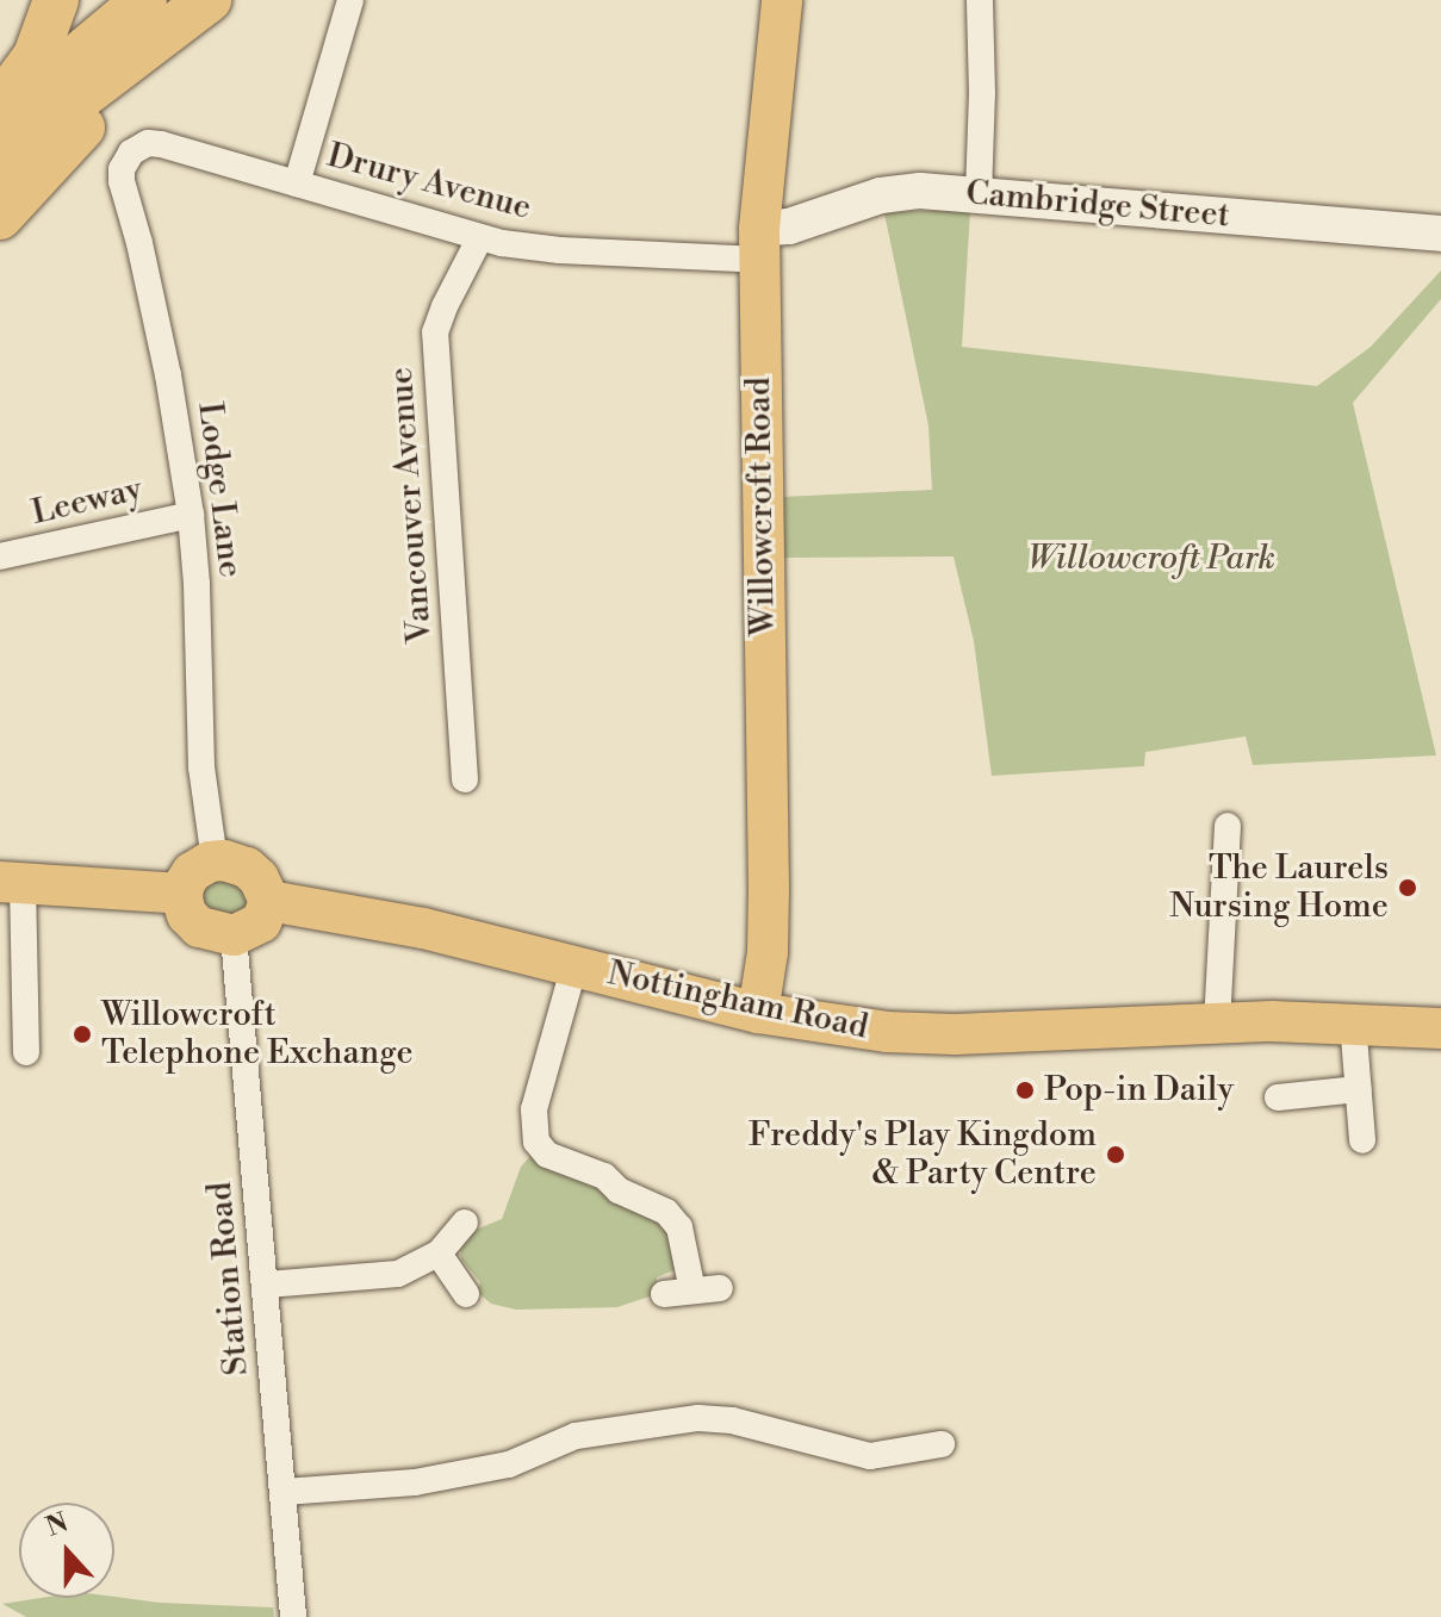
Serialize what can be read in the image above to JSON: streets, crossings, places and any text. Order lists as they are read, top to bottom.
{
  "streets": {
    "main road": ["Willowcroft Road", "Nottingham Road"],
    "street": [
      "Drury Avenue",
      "Cambridge Street",
      "Lodge Lane",
      "Leeway",
      "Vancouver Avenue",
      "Station Road"
    ]
  },
  "crossings": [
    ["Drury Avenue", "Cambridge Street"],
    ["Drury Avenue", "Lodge Lane"],
    ["Drury Avenue", "Vancouver Avenue"],
    ["Drury Avenue", "Willowcroft Road"],
    ["Cambridge Street", "Willowcroft Road"],
    ["Lodge Lane", "Leeway"],
    ["Lodge Lane", "Nottingham Road"],
    ["Lodge Lane", "Station Road"],
    ["Willowcroft Road", "Nottingham Road"],
    ["Nottingham Road", "Station Road"]
  ],
  "parks": ["Willowcroft Park"],
  "places": [
    "The Laurels Nursing Home",
    "Willowcroft Telephone Exchange",
    "Pop-in Daily",
    "Freddy's Play Kingdom & Party Centre"
  ],
  "north": "top"
}
